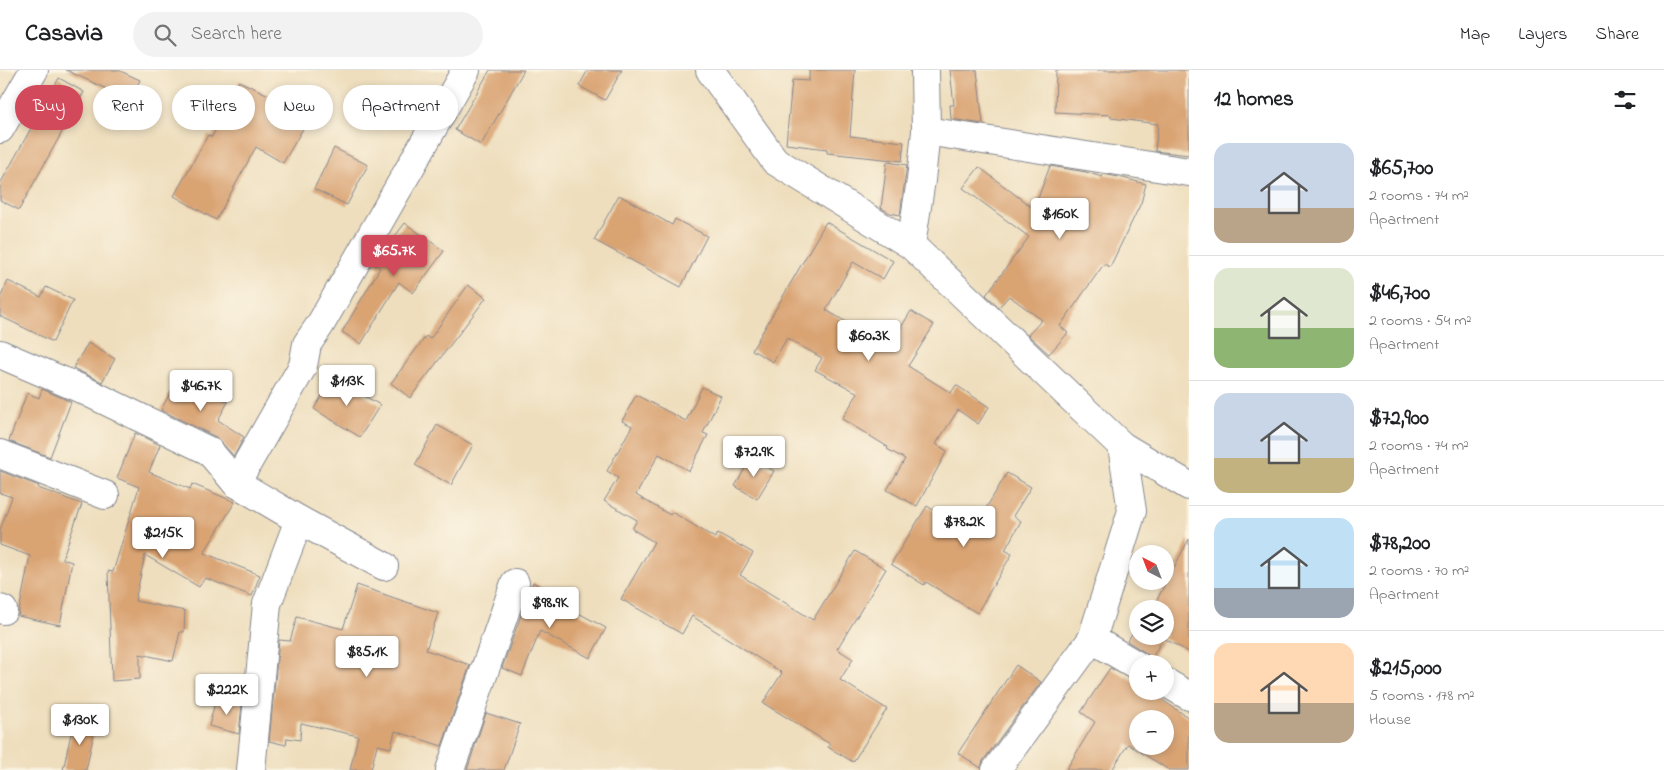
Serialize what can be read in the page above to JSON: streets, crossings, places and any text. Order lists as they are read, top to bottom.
{
  "north": "top left",
  "page": {
    "header": "Casavia",
    "search": "Search here",
    "nav": ["Map", "Layers", "Share"],
    "heading": "12 homes",
    "chip": [
      "Buy",
      "Rent",
      "Filters",
      "New",
      "Apartment"
    ],
    "list": [
      {
        "name": "$65,700",
        "note": "2 rooms · 74 m² · Apartment"
      },
      {
        "name": "$46,700",
        "note": "2 rooms · 54 m² · Apartment"
      },
      {
        "name": "$72,900",
        "note": "2 rooms · 74 m² · Apartment"
      },
      {
        "name": "$78,200",
        "note": "2 rooms · 70 m² · Apartment"
      },
      {
        "name": "$215,000",
        "note": "5 rooms · 178 m² · House"
      }
    ],
    "price": [
      "$160K",
      "$65.7K",
      "$60.3K",
      "$113K",
      "$46.7K",
      "$72.9K",
      "$78.2K",
      "$215K",
      "$98.9K",
      "$85.1K",
      "$222K",
      "$130K"
    ],
    "map_buttons": ["+", "−"]
  }
}
